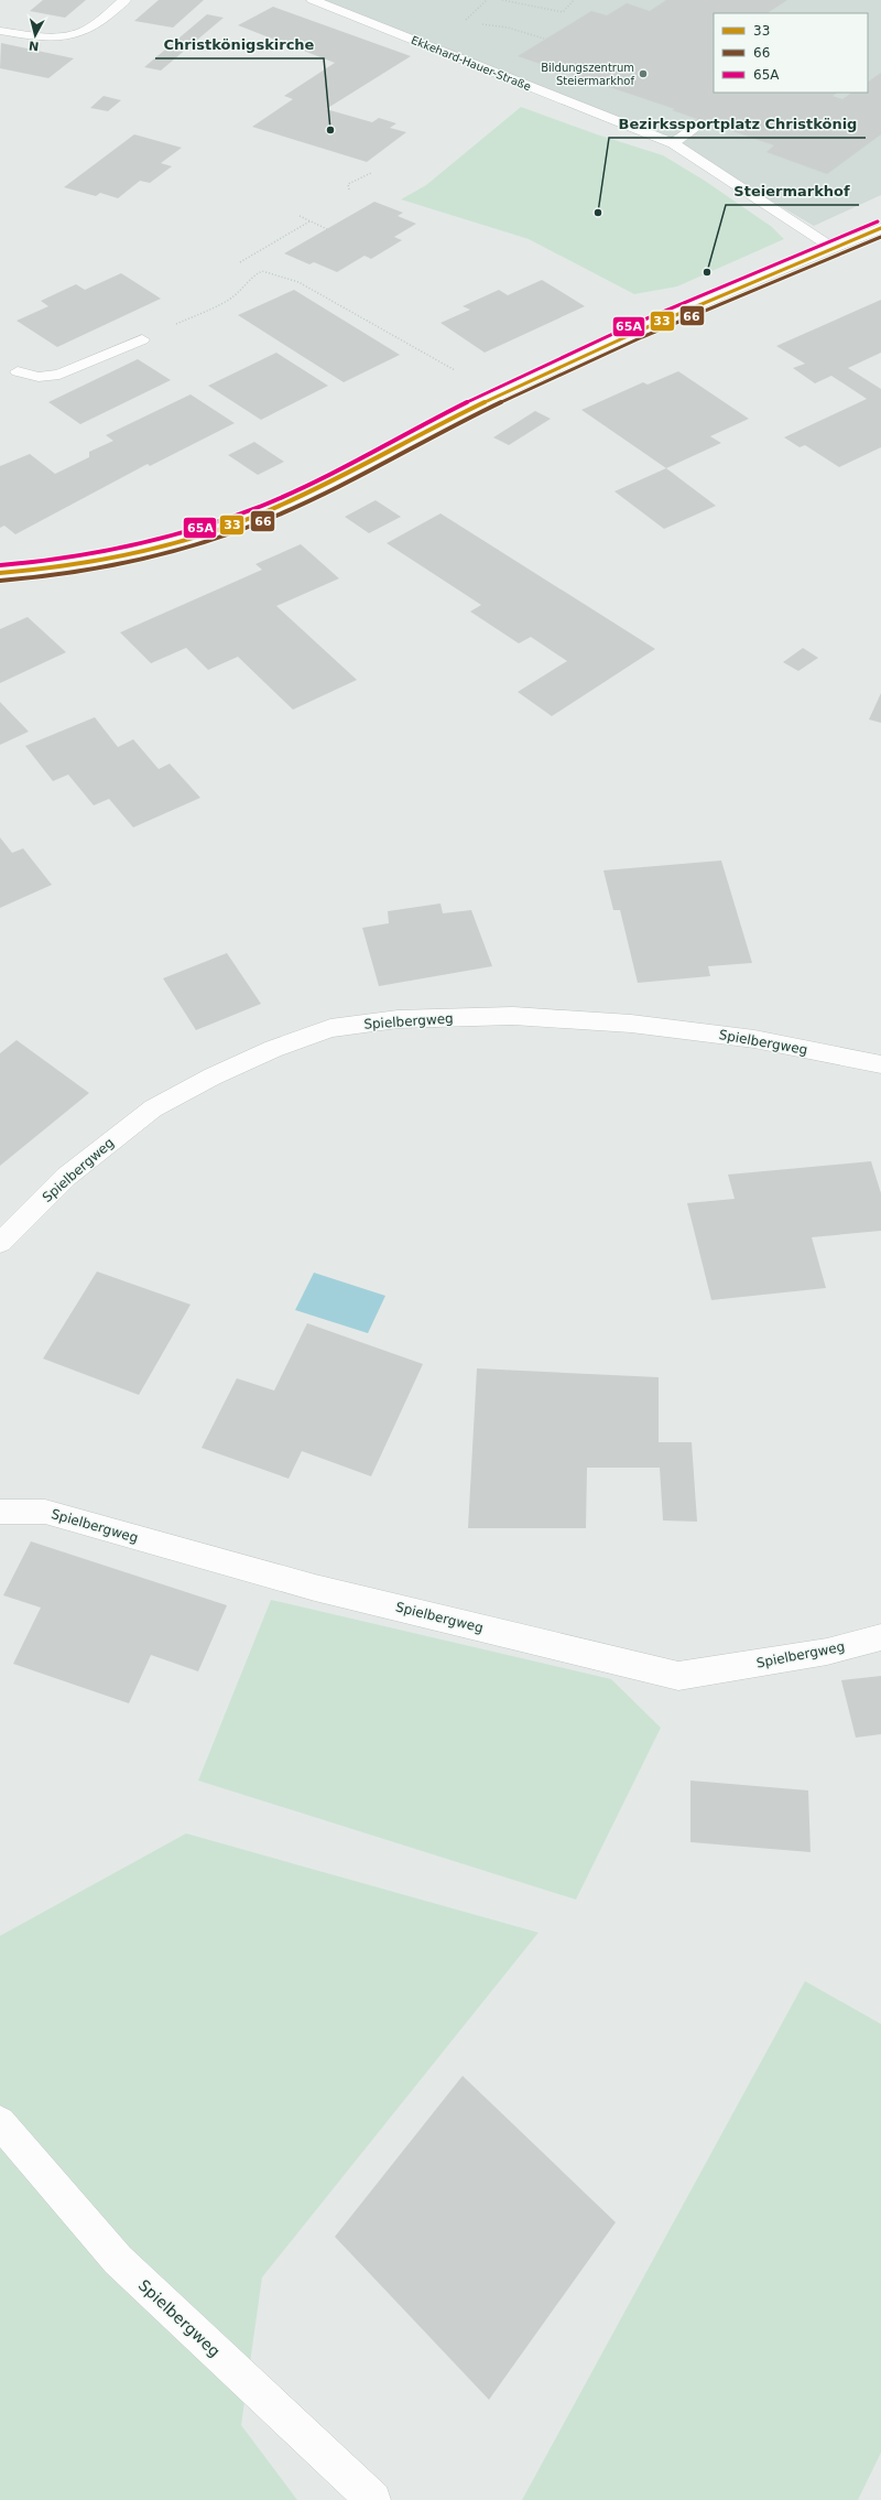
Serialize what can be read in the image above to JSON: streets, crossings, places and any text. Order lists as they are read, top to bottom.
{
  "streets": {
    "street": ["Ekkehard-Hauer-Straße", "Spielbergweg"]
  },
  "places": [
    "Bildungszentrum Steiermarkhof",
    "Christkönigskirche",
    "Bezirkssportplatz Christkönig",
    "Steiermarkhof"
  ],
  "lines": ["transit line 65A", "transit line 33", "transit line 66"],
  "legend": ["33", "66", "65A"],
  "north": "bottom"
}
